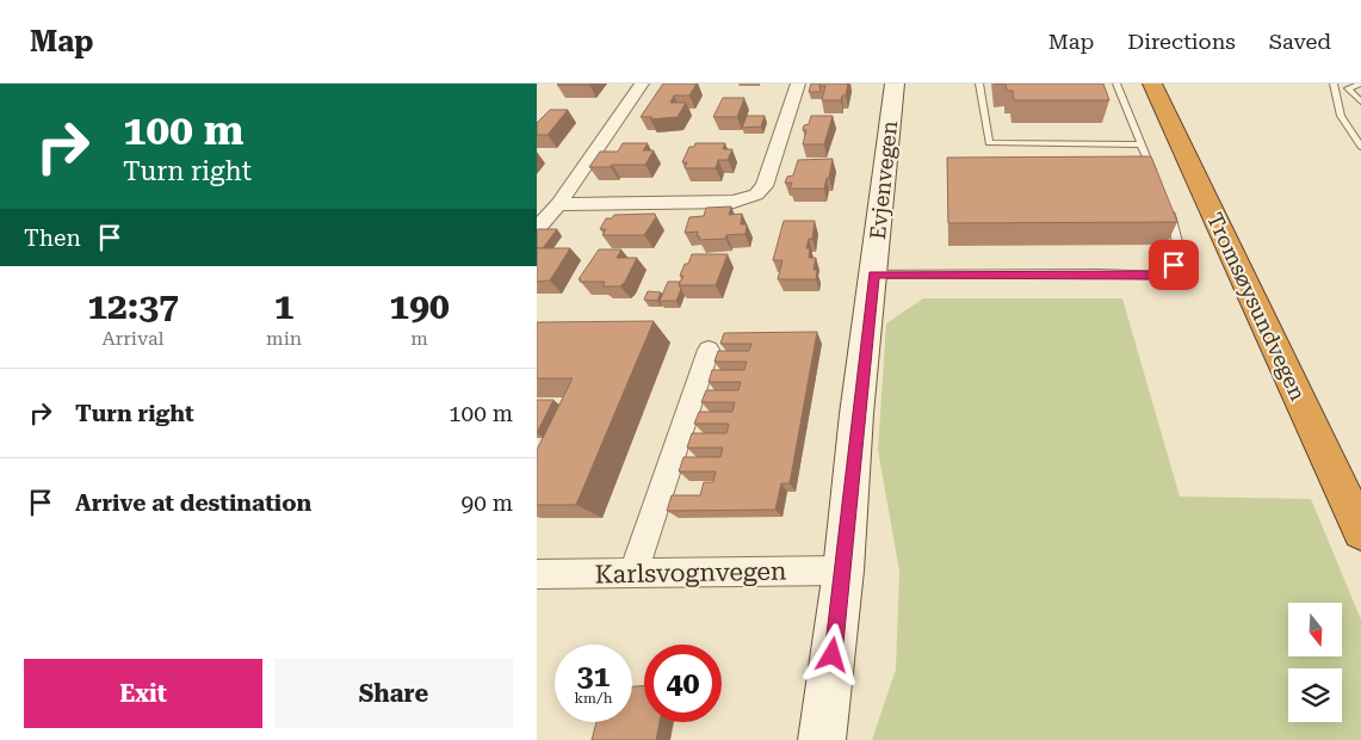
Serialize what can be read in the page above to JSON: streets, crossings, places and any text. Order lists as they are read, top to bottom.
{
  "streets": {
    "highway": ["Tromsøysundvegen"],
    "street": ["Evjenvegen", "Karlsvognvegen"]
  },
  "crossings": [
    ["Evjenvegen", "Karlsvognvegen"]
  ],
  "north": "bottom",
  "page": {
    "header": "Map",
    "nav": ["Map", "Directions", "Saved"],
    "turn": ["100 m", "Turn right"],
    "then": "Then",
    "eta": [
      "12:37",
      "Arrival",
      "1",
      "min",
      "190",
      "m"
    ],
    "list": [
      {
        "name": "Turn right",
        "value": "100 m"
      },
      {
        "name": "Arrive at destination",
        "value": "90 m"
      }
    ],
    "speed": "31 km/h",
    "limit": "40",
    "buttons": ["Exit", "Share"]
  }
}
